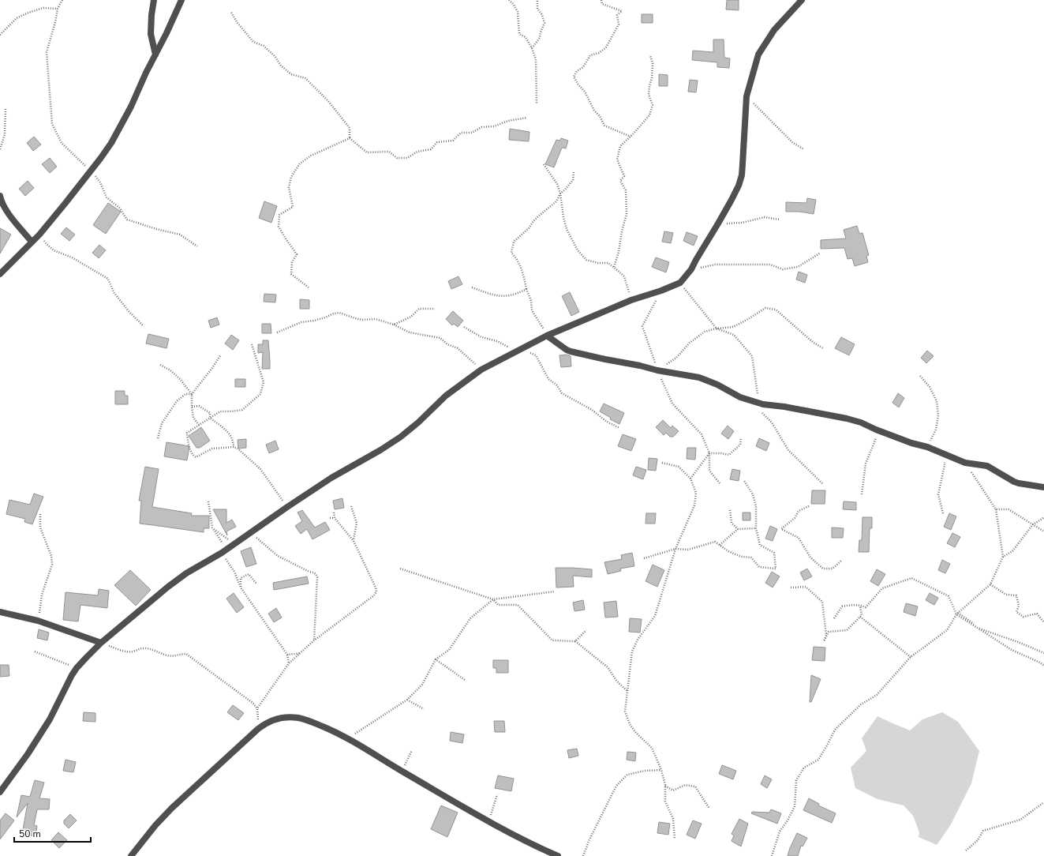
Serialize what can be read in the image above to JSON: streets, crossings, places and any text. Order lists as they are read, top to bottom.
{
  "scale_bar": "50 m"
}
